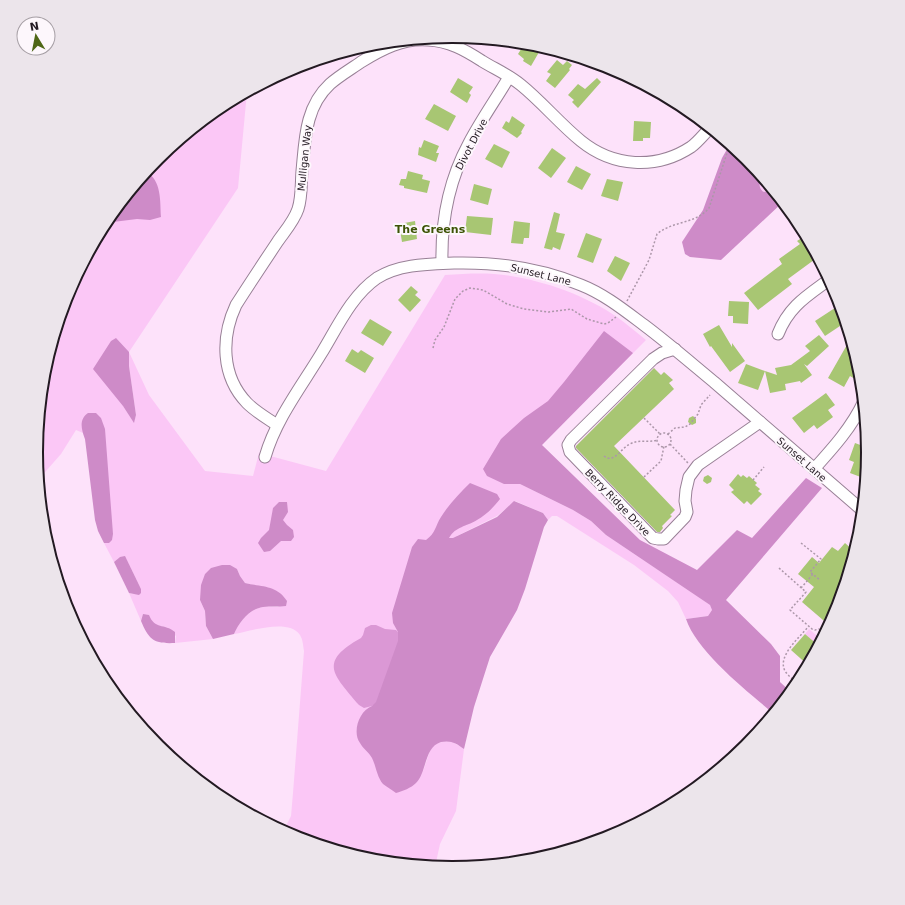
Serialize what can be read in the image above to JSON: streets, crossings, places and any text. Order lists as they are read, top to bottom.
{
  "streets": {
    "street": [
      "Divot Drive",
      "Mulligan Way",
      "Sunset Lane",
      "Berry Ridge Drive"
    ]
  },
  "crossings": [
    ["Divot Drive", "Mulligan Way"],
    ["Divot Drive", "Sunset Lane"],
    ["Mulligan Way", "Sunset Lane"],
    ["Sunset Lane", "Berry Ridge Drive"]
  ],
  "districts": ["The Greens"],
  "north": "top"
}
